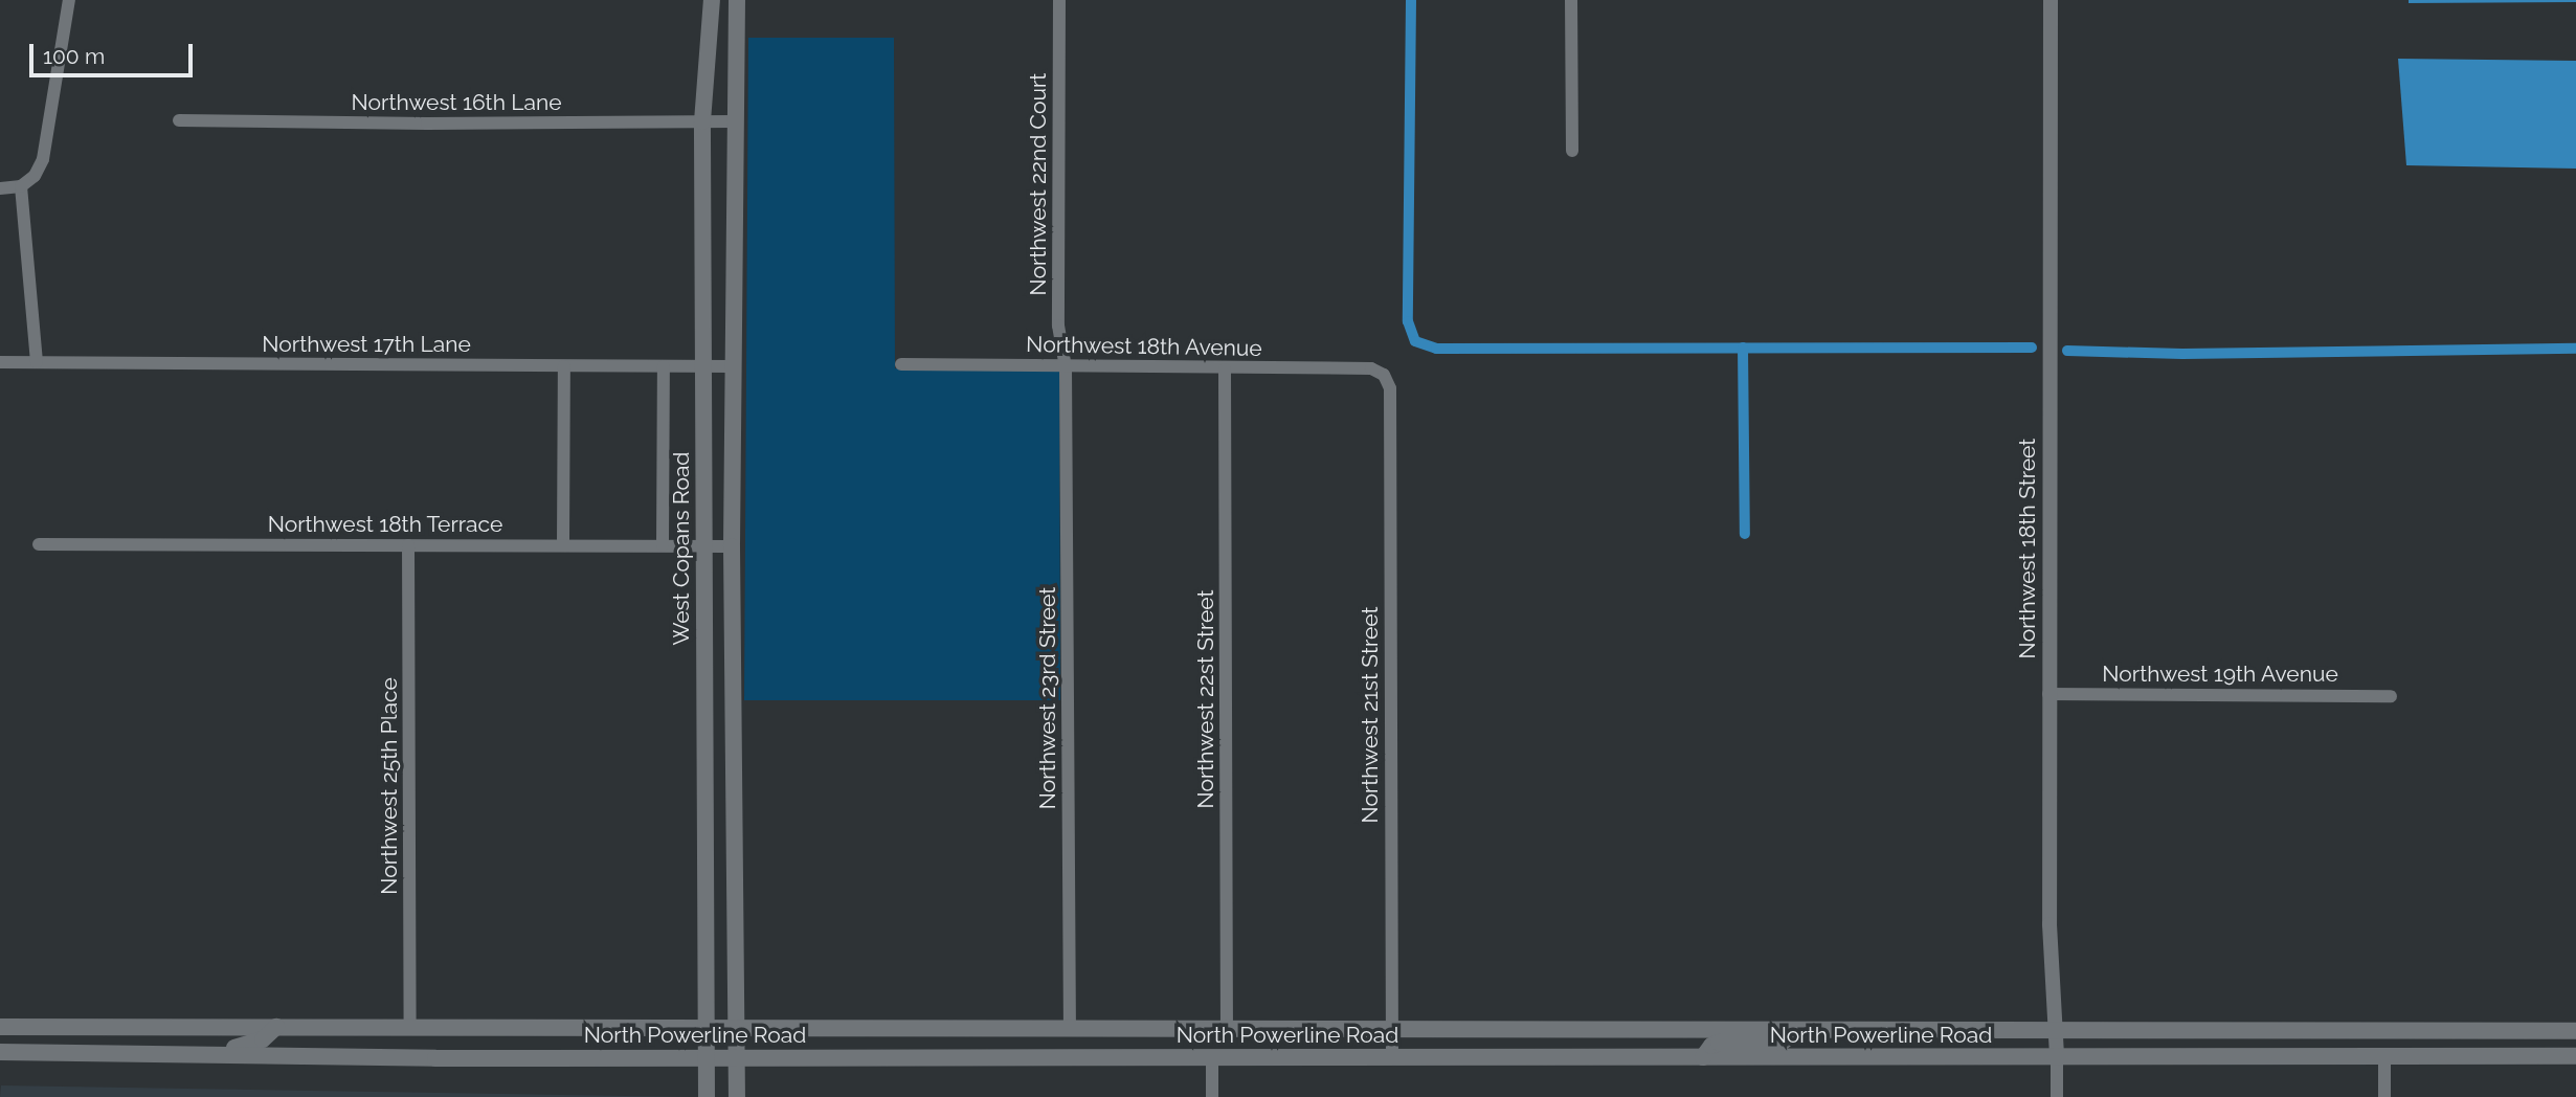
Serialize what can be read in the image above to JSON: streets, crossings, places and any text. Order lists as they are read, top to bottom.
{
  "streets": {
    "main road": ["West Copans Road", "North Powerline Road"],
    "street": [
      "Northwest 16th Lane",
      "Northwest 22nd Court",
      "Northwest 17th Lane",
      "Northwest 18th Avenue",
      "Northwest 18th Terrace",
      "Northwest 18th Street",
      "Northwest 19th Avenue",
      "Northwest 23rd Street",
      "Northwest 22st Street",
      "Northwest 21st Street",
      "Northwest 25th Place"
    ]
  },
  "crossings": [
    ["Northwest 16th Lane", "West Copans Road"],
    ["Northwest 22nd Court", "Northwest 18th Avenue"],
    ["Northwest 22nd Court", "Northwest 23rd Street"],
    ["Northwest 17th Lane", "West Copans Road"],
    ["Northwest 18th Avenue", "Northwest 23rd Street"],
    ["Northwest 18th Avenue", "Northwest 22st Street"],
    ["Northwest 18th Avenue", "Northwest 21st Street"],
    ["Northwest 18th Terrace", "West Copans Road"],
    ["Northwest 18th Terrace", "Northwest 25th Place"],
    ["West Copans Road", "North Powerline Road"],
    ["Northwest 18th Street", "Northwest 19th Avenue"],
    ["Northwest 18th Street", "North Powerline Road"],
    ["Northwest 23rd Street", "North Powerline Road"],
    ["Northwest 22st Street", "North Powerline Road"],
    ["Northwest 21st Street", "North Powerline Road"],
    ["Northwest 25th Place", "North Powerline Road"]
  ],
  "scale_bar": "100 m"
}
